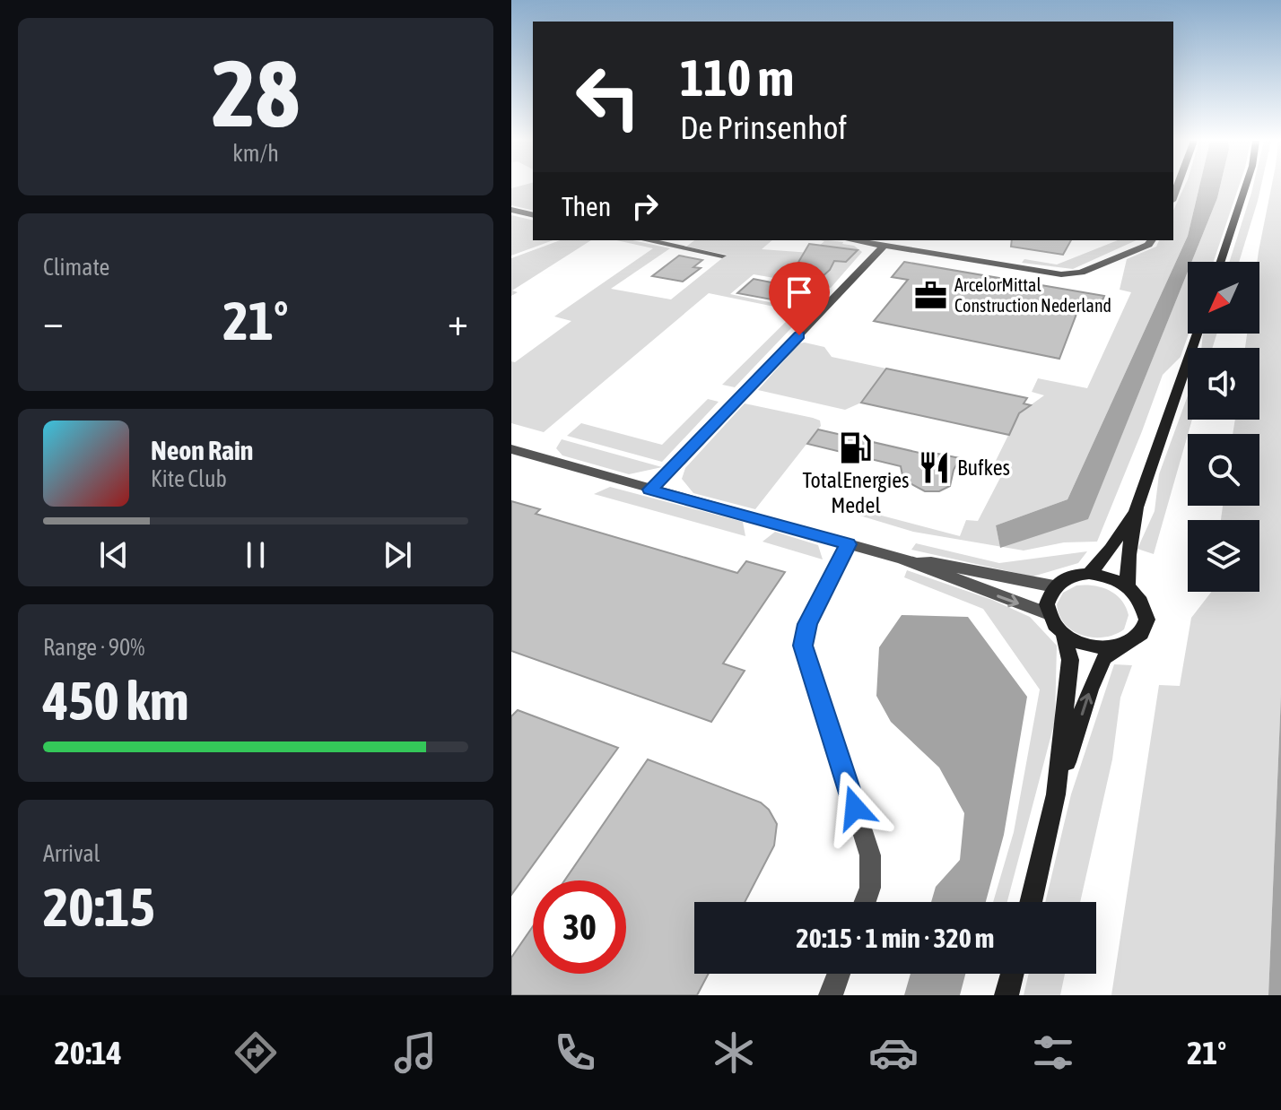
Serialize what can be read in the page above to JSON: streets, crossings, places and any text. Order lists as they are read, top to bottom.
{
  "places": {
    "office": ["ArcelorMittal Construction Nederland"],
    "fuel station": ["TotalEnergies Medel"],
    "restaurant": ["Bufkes"]
  },
  "north": "bottom left",
  "page": {
    "tile": [
      ["28", "km/h"],
      "Climate",
      ["Range · 90%", "450 km"],
      ["Arrival", "20:15"]
    ],
    "turn": ["110 m", "De Prinsenhof"],
    "then": "Then",
    "heat": ["−", "21°", "+"],
    "song": ["Neon Rain", "Kite Club"],
    "limit": "30",
    "trip": "20:15 · 1 min · 320 m",
    "tabs": ["20:14", "21°"]
  }
}
